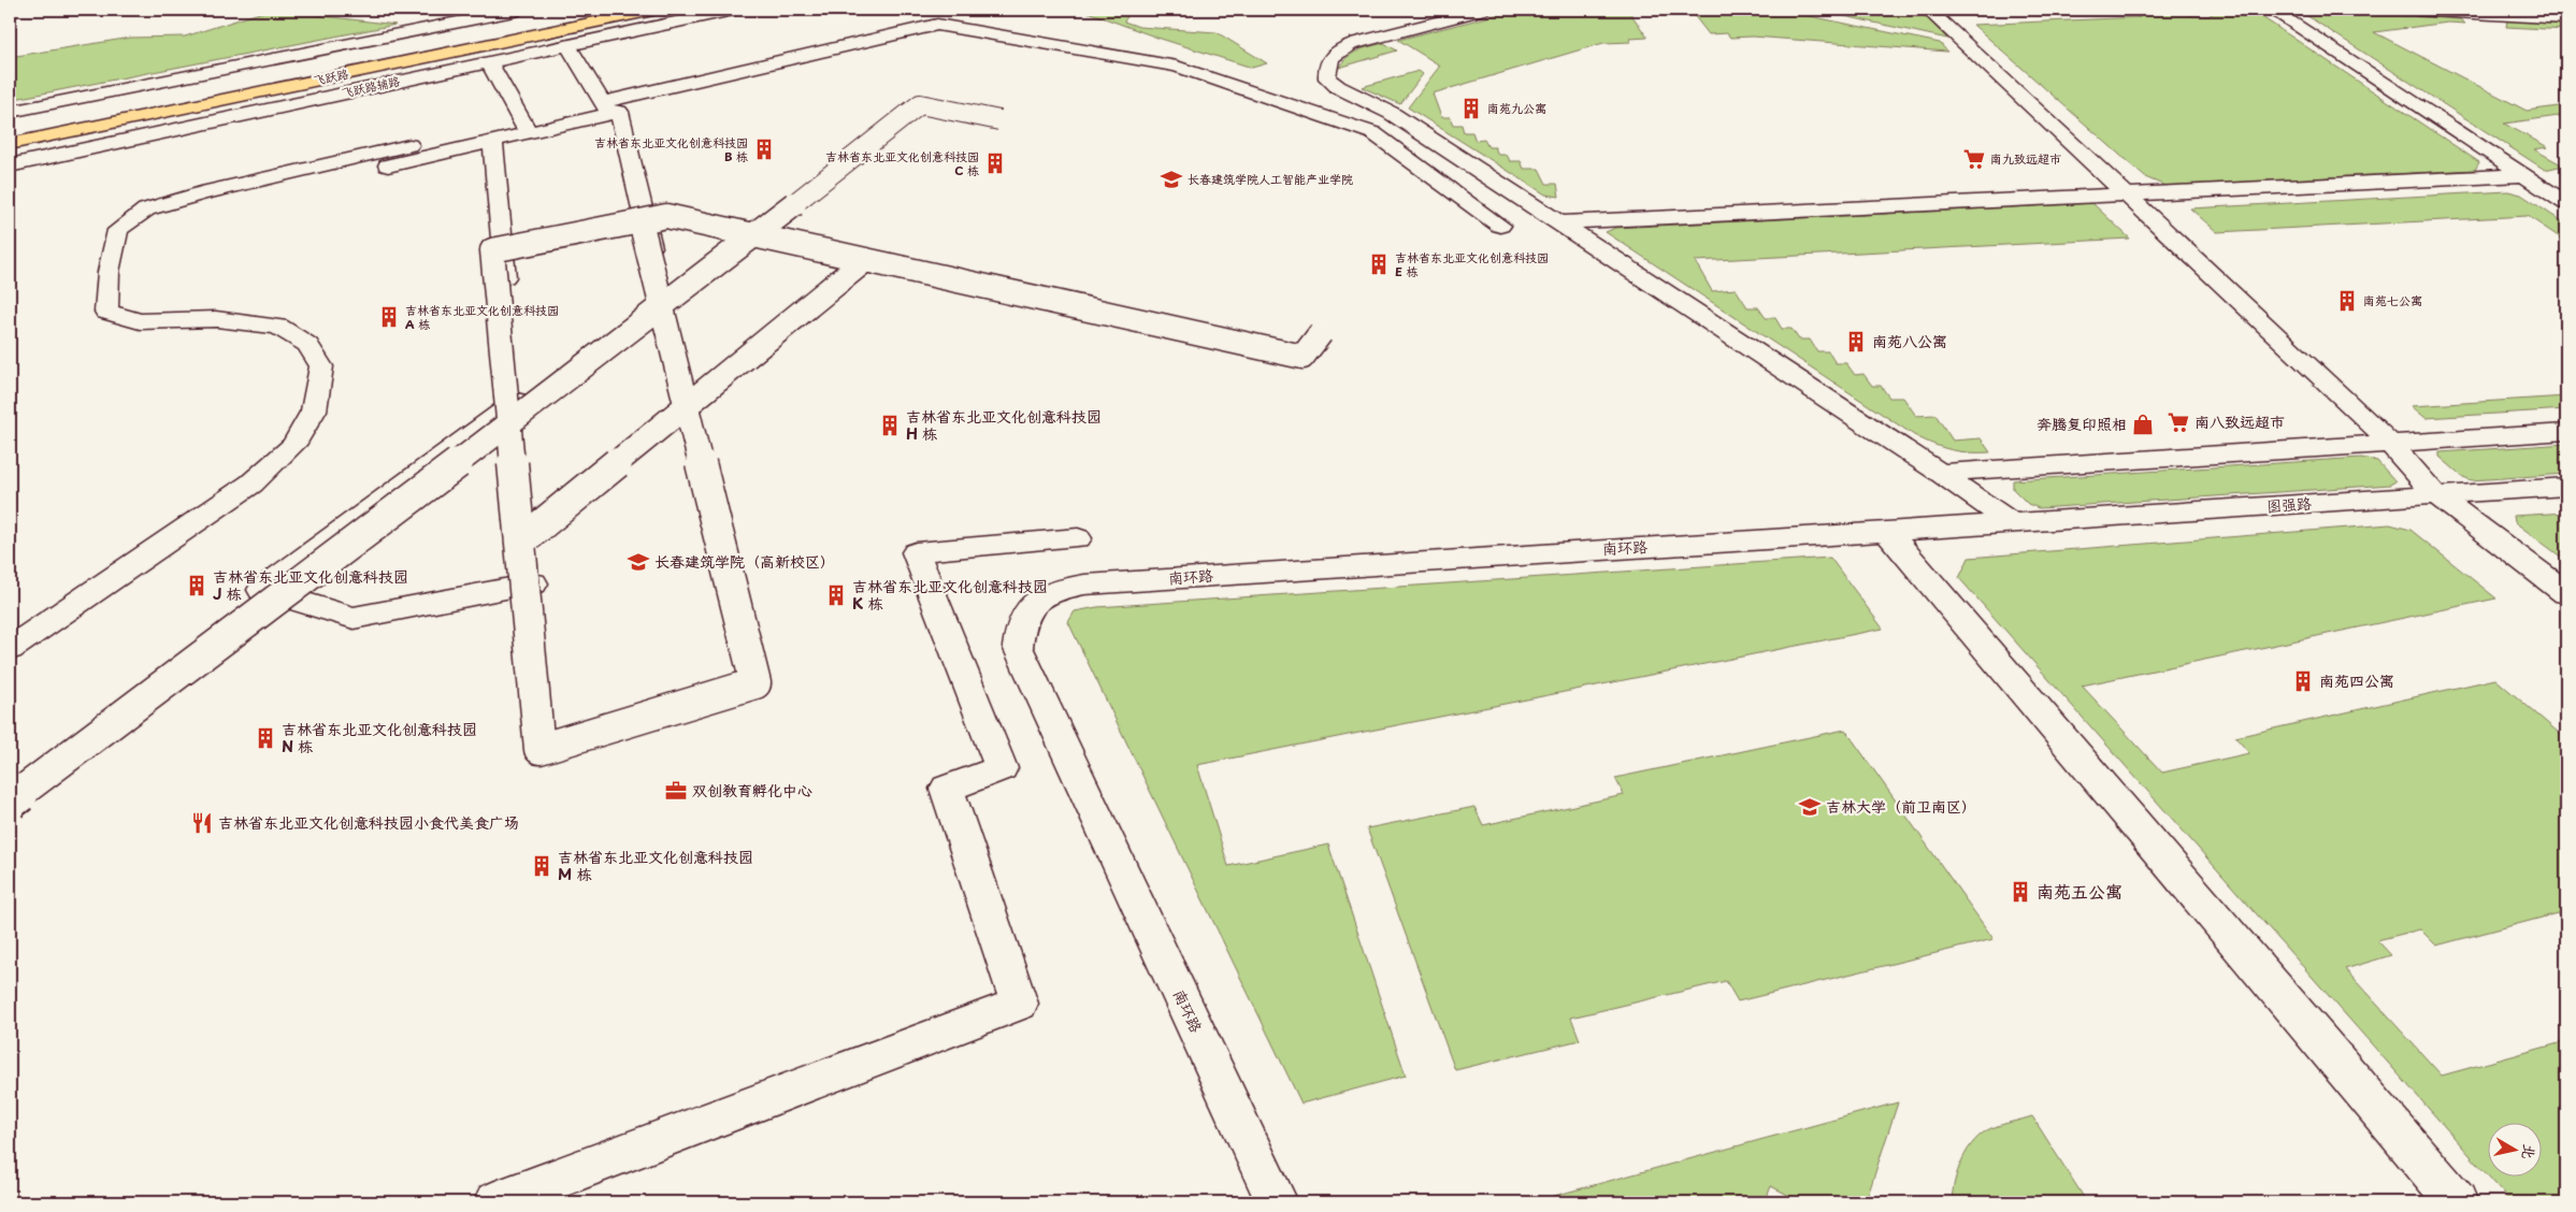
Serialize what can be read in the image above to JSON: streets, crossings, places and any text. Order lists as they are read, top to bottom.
{
  "streets": {
    "main road": ["飞跃路"],
    "street": ["飞跃路辅路", "图强路", "南环路"]
  },
  "crossings": [
    ["图强路", "南环路"]
  ],
  "places": {
    "building": [
      "南苑九公寓",
      "吉林省东北亚文化创意科技园 B 栋",
      "吉林省东北亚文化创意科技园 C 栋",
      "吉林省东北亚文化创意科技园 E 栋",
      "南苑七公寓",
      "吉林省东北亚文化创意科技园 A 栋",
      "南苑八公寓",
      "吉林省东北亚文化创意科技园 H 栋",
      "吉林省东北亚文化创意科技园 J 栋",
      "吉林省东北亚文化创意科技园 K 栋",
      "南苑四公寓",
      "吉林省东北亚文化创意科技园 N 栋",
      "吉林省东北亚文化创意科技园 M 栋",
      "南苑五公寓"
    ],
    "supermarket": ["南九致远超市", "南八致远超市"],
    "school or university": ["长春建筑学院人工智能产业学院", "长春建筑学院（高新校区）", "吉林大学（前卫南区）"],
    "shop": ["奔腾复印照相"],
    "office": ["双创教育孵化中心"],
    "restaurant": ["吉林省东北亚文化创意科技园小食代美食广场"]
  },
  "north": "right"
}
